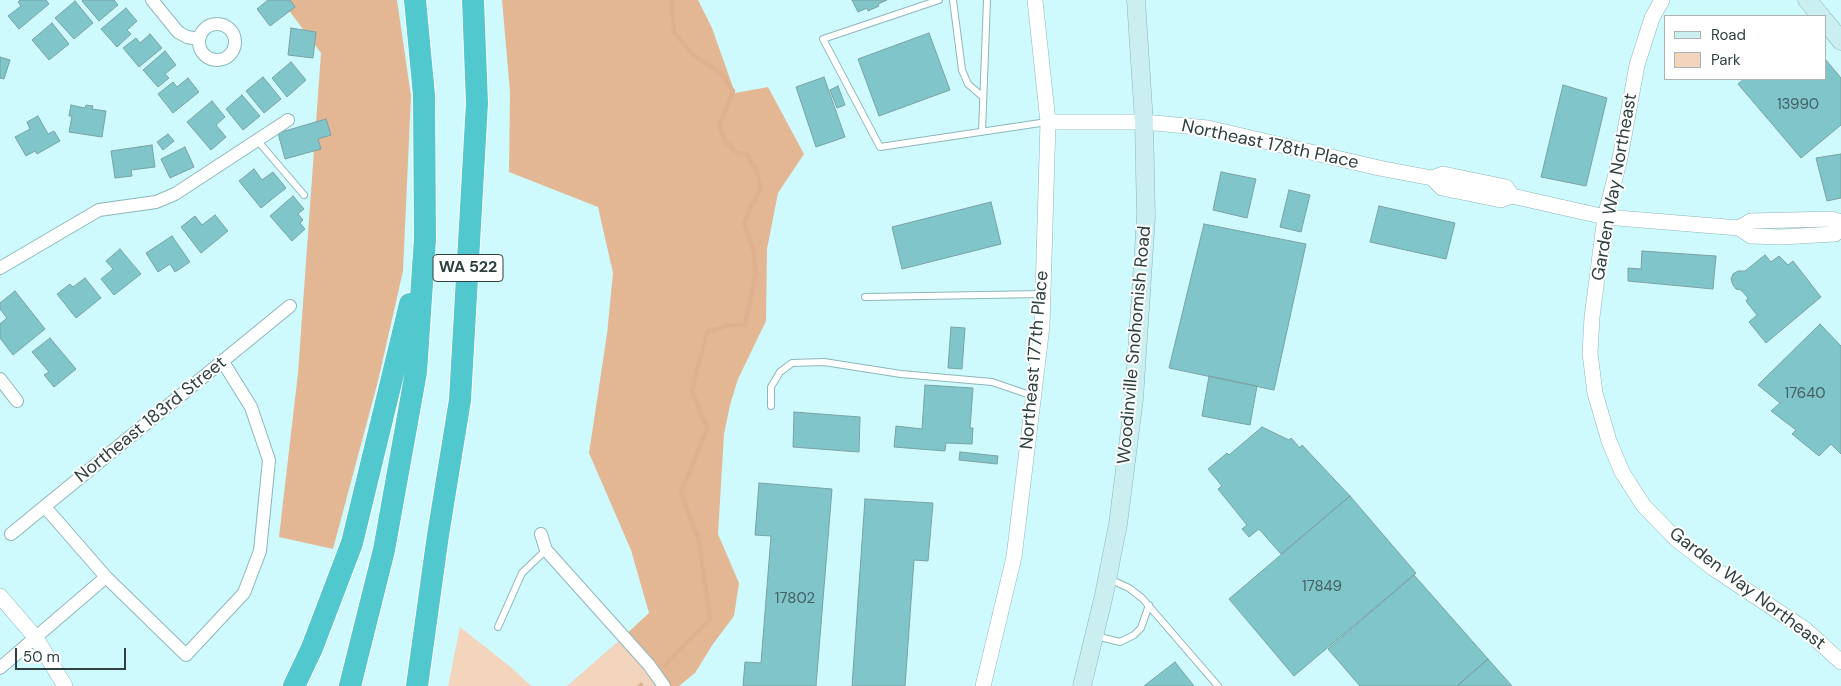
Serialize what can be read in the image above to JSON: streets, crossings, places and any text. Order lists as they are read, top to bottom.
{
  "streets": {
    "highway": ["WA 522"],
    "main road": ["Woodinville Snohomish Road"],
    "street": [
      "Northeast 178th Place",
      "Garden Way Northeast",
      "Northeast 177th Place",
      "Northeast 183rd Street"
    ]
  },
  "crossings": [
    ["Northeast 178th Place", "Garden Way Northeast"],
    ["Northeast 178th Place", "Woodinville Snohomish Road"],
    ["Northeast 178th Place", "Northeast 177th Place"]
  ],
  "house_numbers": [
    "13990",
    "17640",
    "17849",
    "17802"
  ],
  "legend": ["Road", "Park"],
  "scale_bar": "50 m"
}
